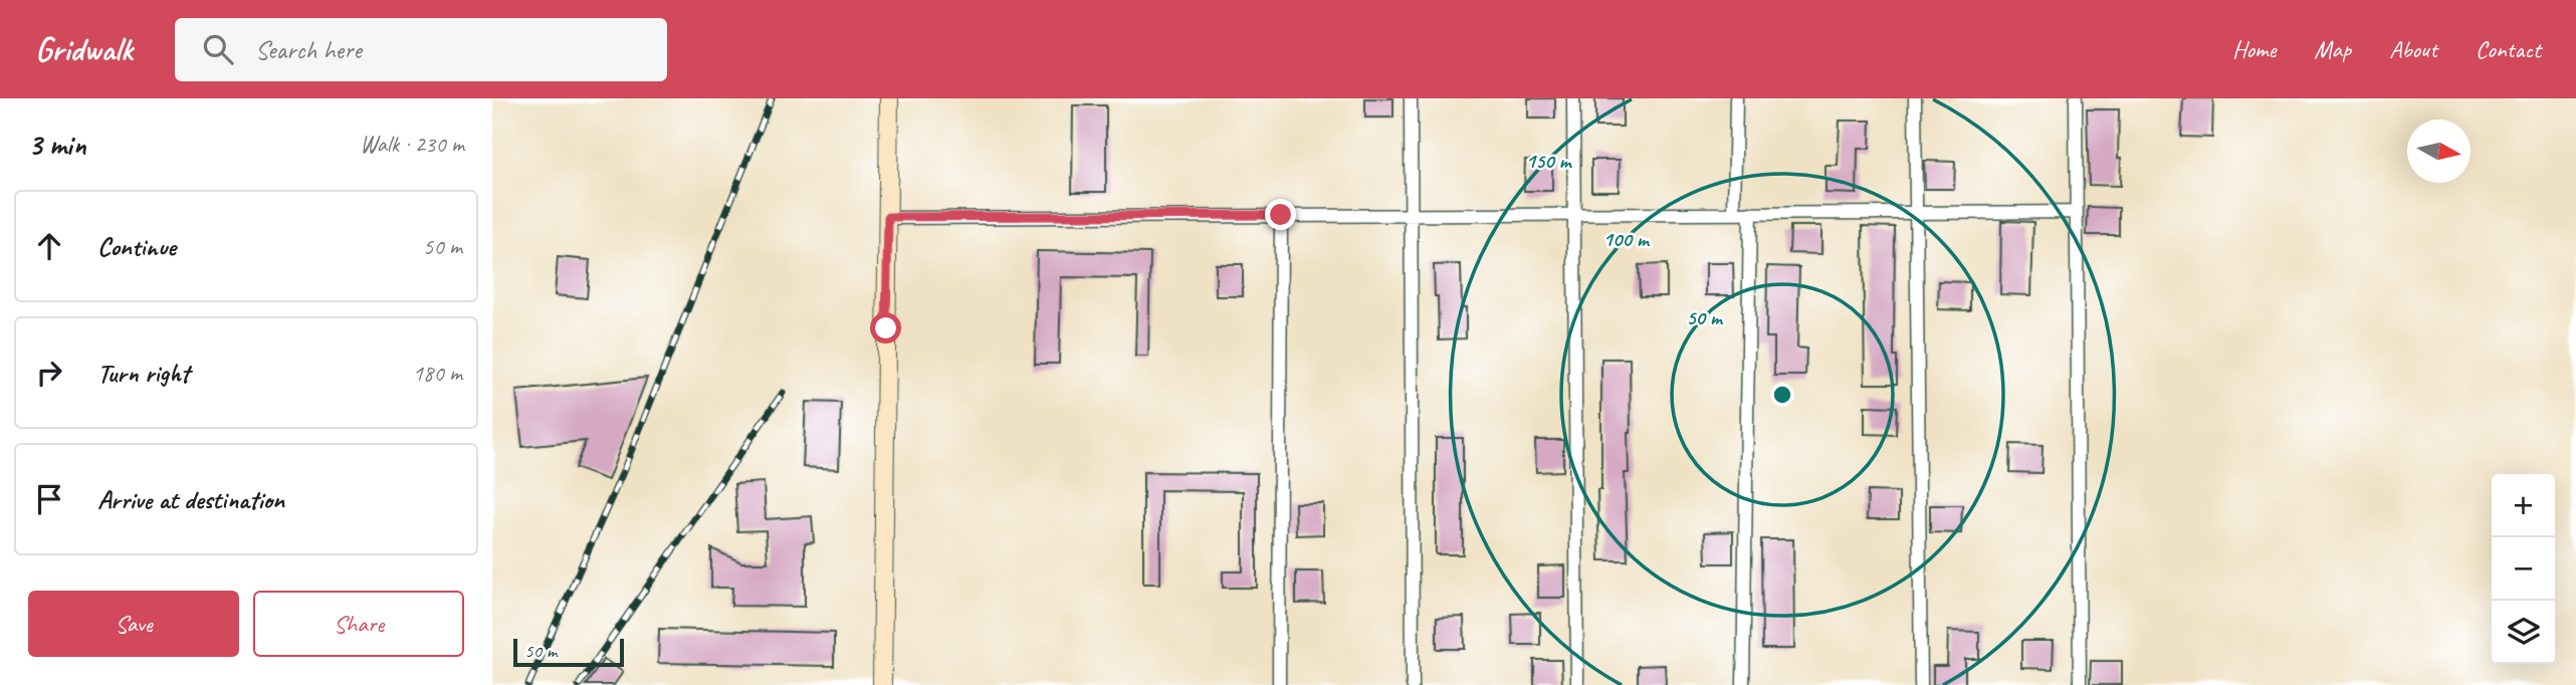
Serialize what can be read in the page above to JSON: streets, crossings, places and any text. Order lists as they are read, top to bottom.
{
  "scale_bar": "50 m",
  "north": "right",
  "page": {
    "header": "Gridwalk",
    "search": "Search here",
    "nav": [
      "Home",
      "Map",
      "About",
      "Contact"
    ],
    "heading": ["3 min", "Walk · 230 m"],
    "list": [
      ["Continue", "50 m"],
      ["Turn right", "180 m"],
      "Arrive at destination"
    ],
    "map_buttons": ["+", "−"],
    "buttons": ["Save", "Share"],
    "scale": "50 m"
  },
  "rings": ["150 m", "100 m", "50 m"]
}
